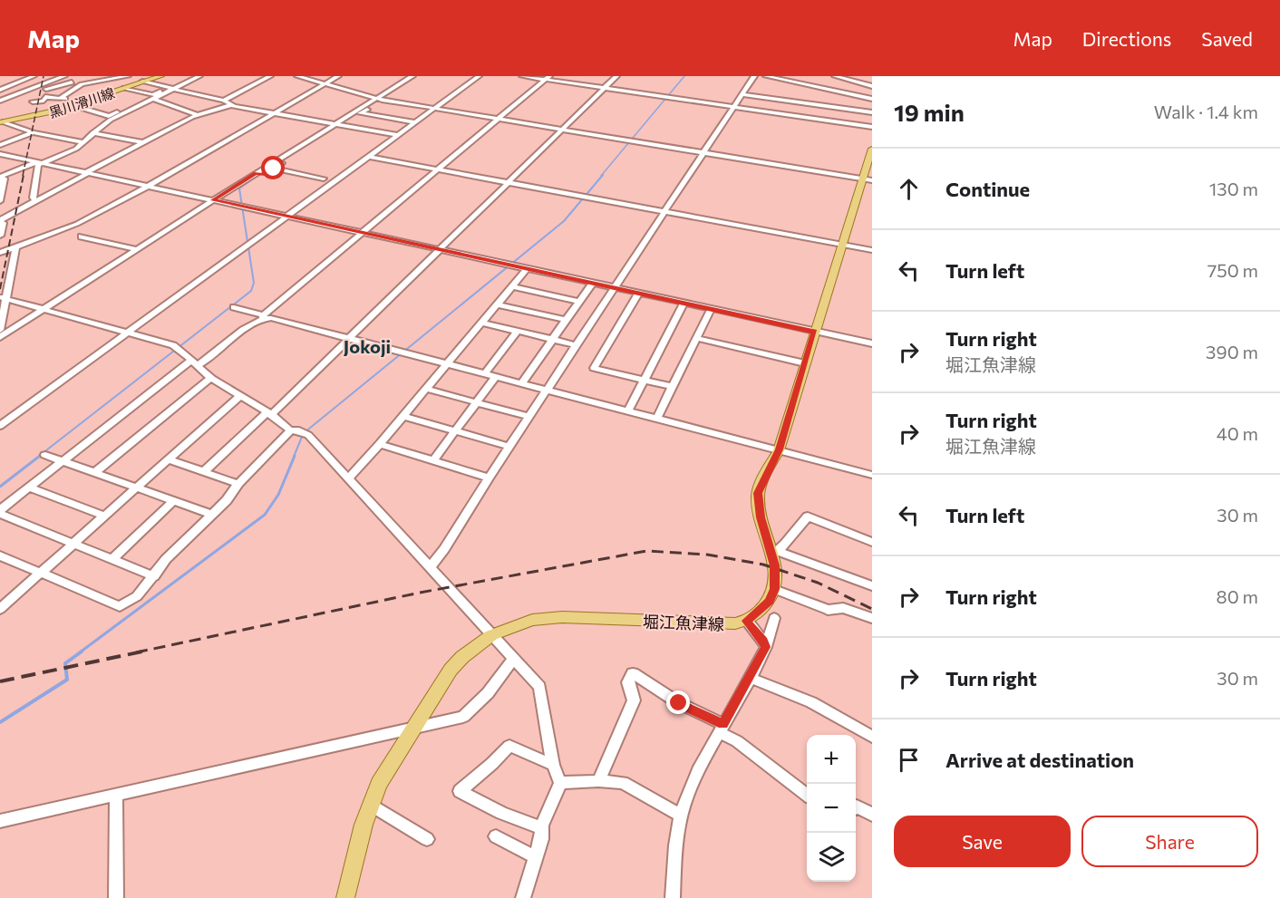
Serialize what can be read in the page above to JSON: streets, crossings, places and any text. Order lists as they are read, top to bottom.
{
  "streets": {
    "main road": ["黒川滑川線", "堀江魚津線"]
  },
  "districts": ["Jokoji"],
  "page": {
    "header": "Map",
    "nav": ["Map", "Directions", "Saved"],
    "heading": ["19 min", "Walk · 1.4 km"],
    "list": [
      ["Continue", "130 m"],
      ["Turn left", "750 m"],
      ["Turn right", "堀江魚津線", "390 m"],
      ["Turn right", "堀江魚津線", "40 m"],
      ["Turn left", "30 m"],
      ["Turn right", "80 m"],
      ["Turn right", "30 m"],
      "Arrive at destination"
    ],
    "map_buttons": ["+", "−"],
    "buttons": ["Save", "Share"]
  }
}
